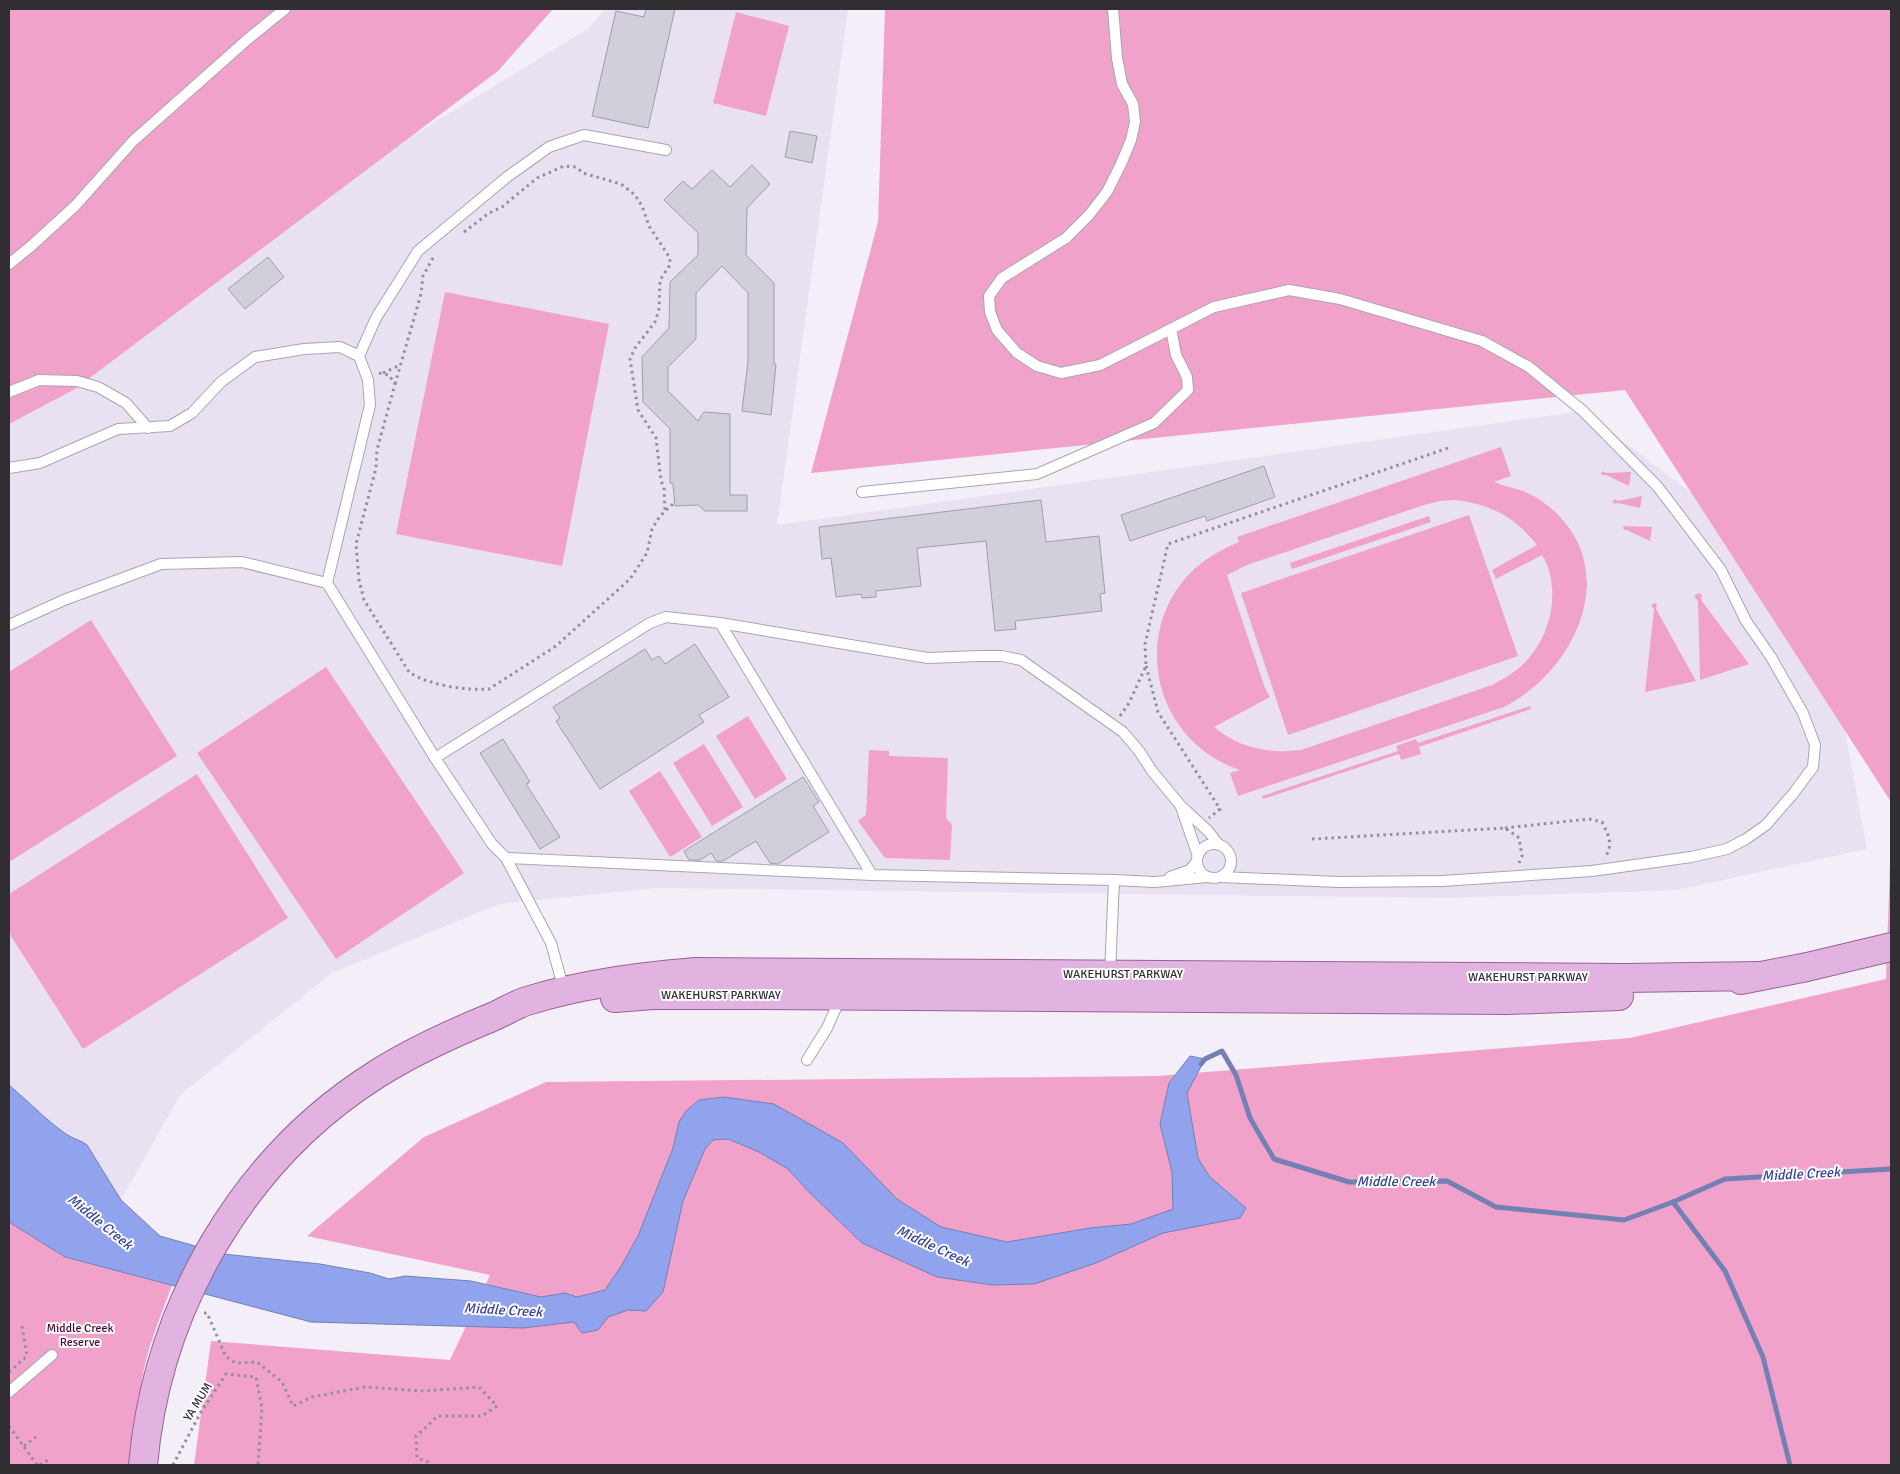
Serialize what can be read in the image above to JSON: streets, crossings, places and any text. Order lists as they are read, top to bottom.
{
  "streets": {
    "main road": ["WAKEHURST PARKWAY"],
    "path": ["YA MUM"]
  },
  "water": ["Middle Creek"],
  "parks": ["Middle Creek Reserve"]
}
